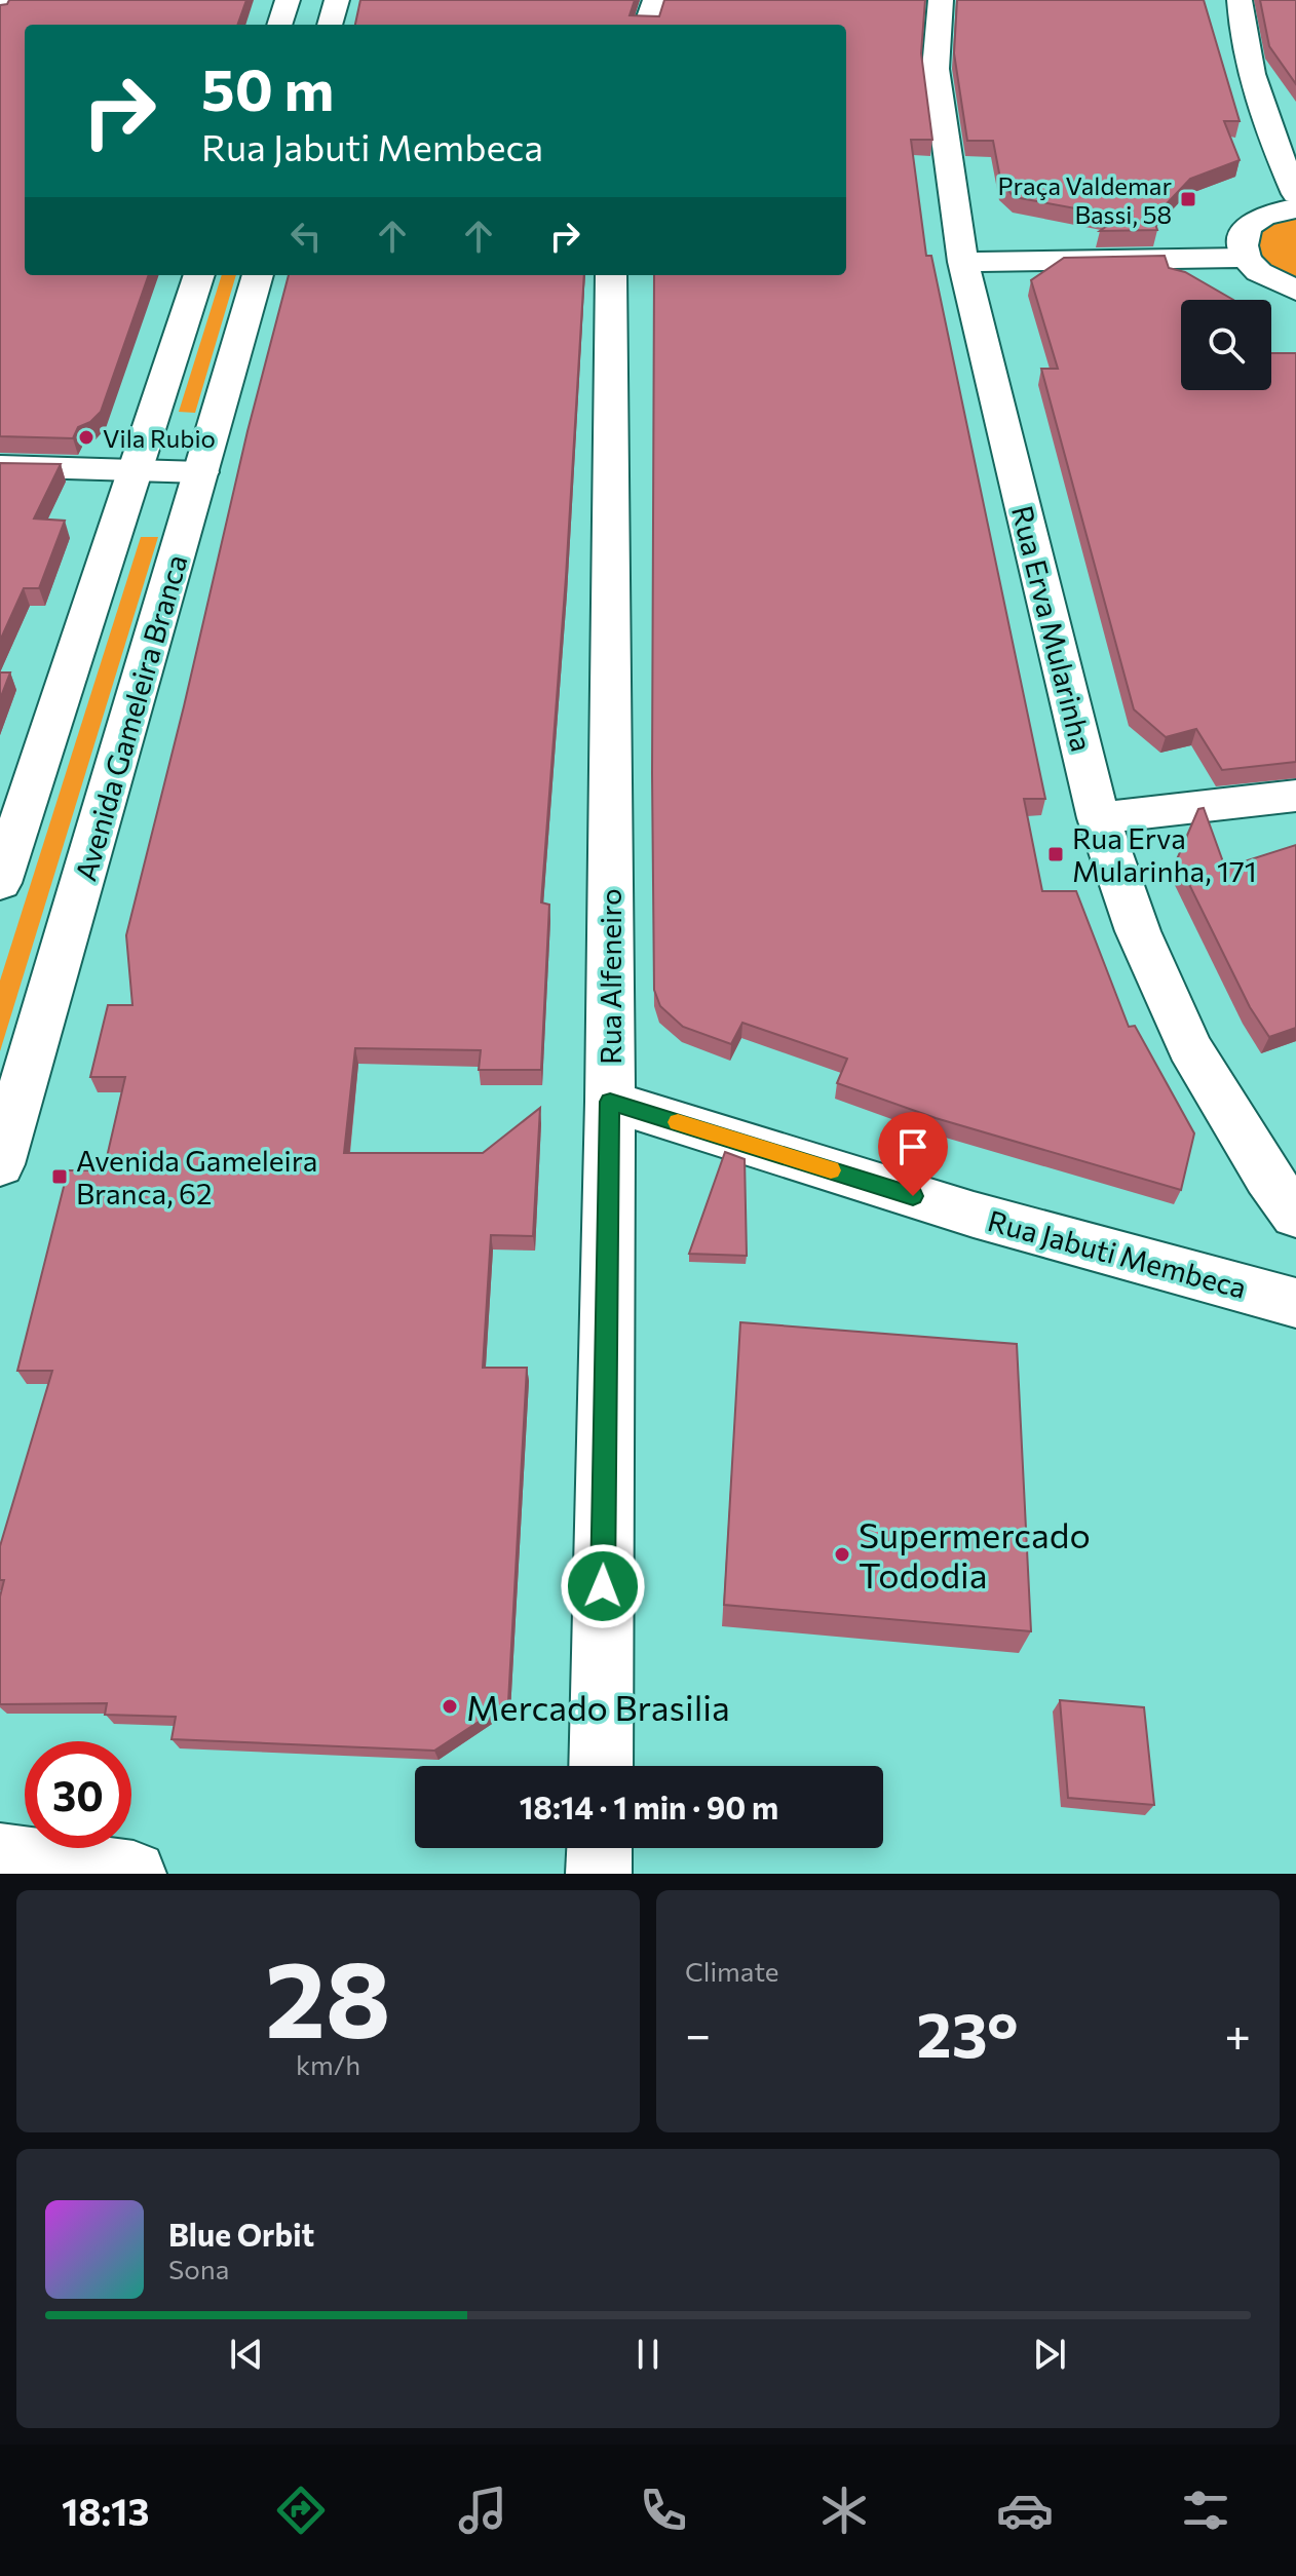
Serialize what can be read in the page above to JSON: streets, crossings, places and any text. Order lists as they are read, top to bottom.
{
  "streets": {
    "street": [
      "Rua Erva Mularinha",
      "Avenida Gameleira Branca",
      "Rua Alfeneiro",
      "Rua Jabuti Membeca"
    ]
  },
  "crossings": [
    ["Rua Alfeneiro", "Rua Jabuti Membeca"]
  ],
  "places": {
    "transit": ["Praça Valdemar Bassi, 58", "Rua Erva Mularinha, 171", "Avenida Gameleira Branca, 62"],
    "other": ["Vila Rubio", "Supermercado Tododia", "Mercado Brasilia"]
  },
  "page": {
    "turn": ["50 m", "Rua Jabuti Membeca"],
    "limit": "30",
    "trip": "18:14 · 1 min · 90 m",
    "tile": [
      ["28", "km/h"],
      "Climate"
    ],
    "heat": ["−", "23°", "+"],
    "song": ["Blue Orbit", "Sona"],
    "tabs": "18:13"
  }
}
